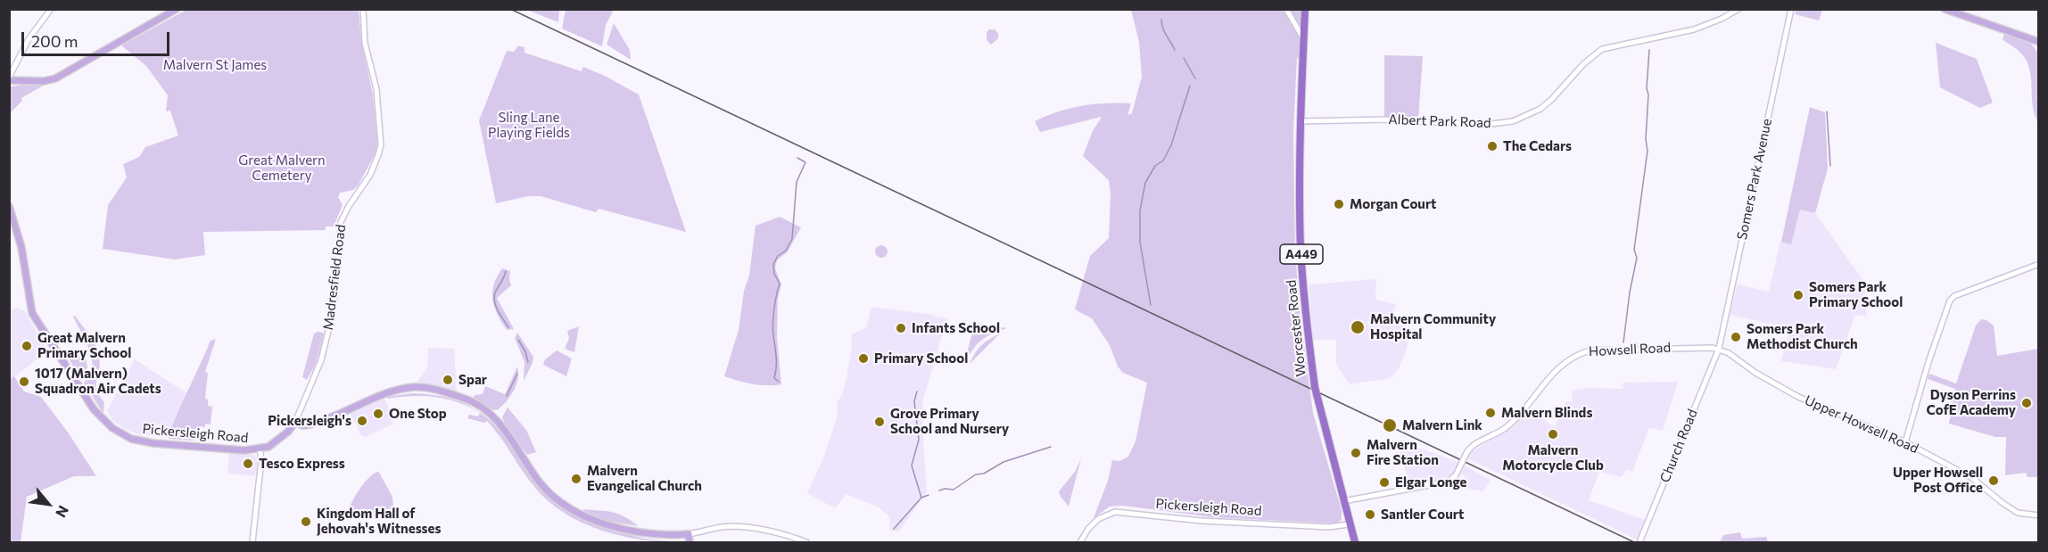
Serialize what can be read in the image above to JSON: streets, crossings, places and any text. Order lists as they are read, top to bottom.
{
  "streets": {
    "highway": ["A449", "Worcester Road"],
    "main road": ["Pickersleigh Road"],
    "street": [
      "Albert Park Road",
      "Somers Park Avenue",
      "Madresfield Road",
      "Howsell Road",
      "Upper Howsell Road",
      "Church Road"
    ]
  },
  "crossings": [
    ["Albert Park Road", "Worcester Road"],
    ["Somers Park Avenue", "Howsell Road"],
    ["Somers Park Avenue", "Upper Howsell Road"],
    ["Somers Park Avenue", "Church Road"],
    ["Madresfield Road", "Pickersleigh Road"],
    ["Worcester Road", "Howsell Road"],
    ["Worcester Road", "Pickersleigh Road"],
    ["Howsell Road", "Upper Howsell Road"],
    ["Howsell Road", "Church Road"],
    ["Upper Howsell Road", "Church Road"]
  ],
  "parks": ["Malvern St James", "Sling Lane Playing Fields", "Great Malvern Cemetery"],
  "places": [
    "The Cedars",
    "Morgan Court",
    "Somers Park Primary School",
    "Malvern Community Hospital",
    "Infants School",
    "Somers Park Methodist Church",
    "Great Malvern Primary School",
    "Primary School",
    "Spar",
    "1017 (Malvern) Squadron Air Cadets",
    "Dyson Perrins CofE Academy",
    "Malvern Blinds",
    "One Stop",
    "Pickersleigh's",
    "Grove Primary School and Nursery",
    "Malvern Link",
    "Malvern Motorcycle Club",
    "Malvern Fire Station",
    "Tesco Express",
    "Malvern Evangelical Church",
    "Upper Howsell Post Office",
    "Elgar Longe",
    "Santler Court",
    "Kingdom Hall of Jehovah's Witnesses"
  ],
  "scale_bar": "200 m",
  "north": "bottom right"
}
